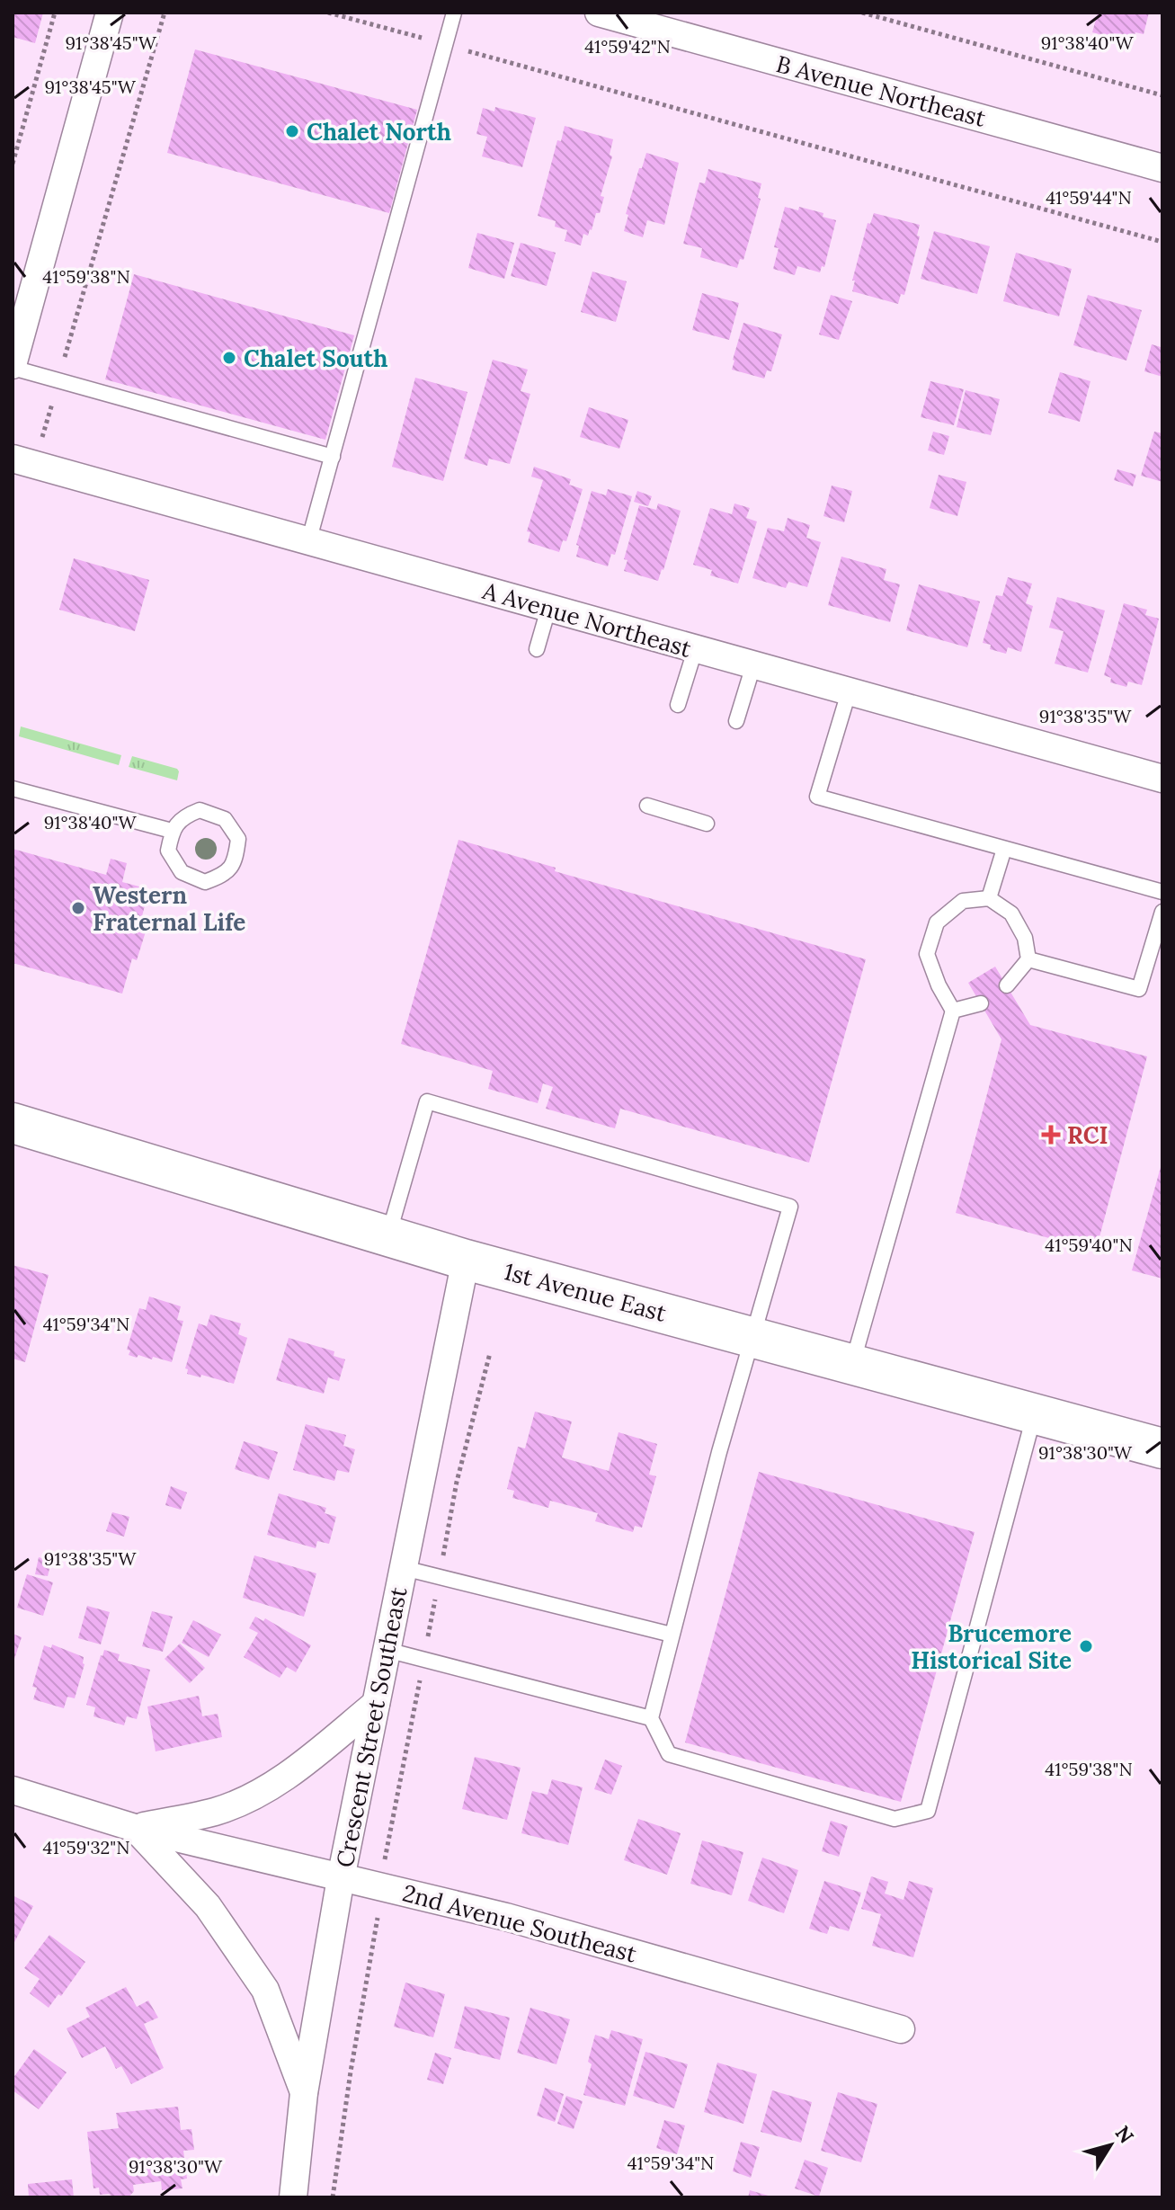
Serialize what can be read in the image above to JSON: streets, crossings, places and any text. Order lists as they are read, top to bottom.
{
  "streets": {
    "main road": ["1st Avenue East"],
    "street": [
      "B Avenue Northeast",
      "A Avenue Northeast",
      "Crescent Street Southeast",
      "2nd Avenue Southeast"
    ]
  },
  "crossings": [
    ["1st Avenue East", "Crescent Street Southeast"],
    ["Crescent Street Southeast", "2nd Avenue Southeast"]
  ],
  "places": {
    "other": [
      "Chalet North",
      "Chalet South",
      "Western Fraternal Life",
      "Brucemore Historical Site"
    ],
    "health": ["RCI"]
  },
  "north": "top right",
  "coordinates": [
    "91°38'45\"W",
    "91°38'40\"W",
    "41°59'42\"N",
    "41°59'44\"N",
    "41°59'38\"N",
    "91°38'35\"W",
    "41°59'40\"N",
    "41°59'34\"N",
    "91°38'30\"W",
    "41°59'32\"N"
  ]
}
